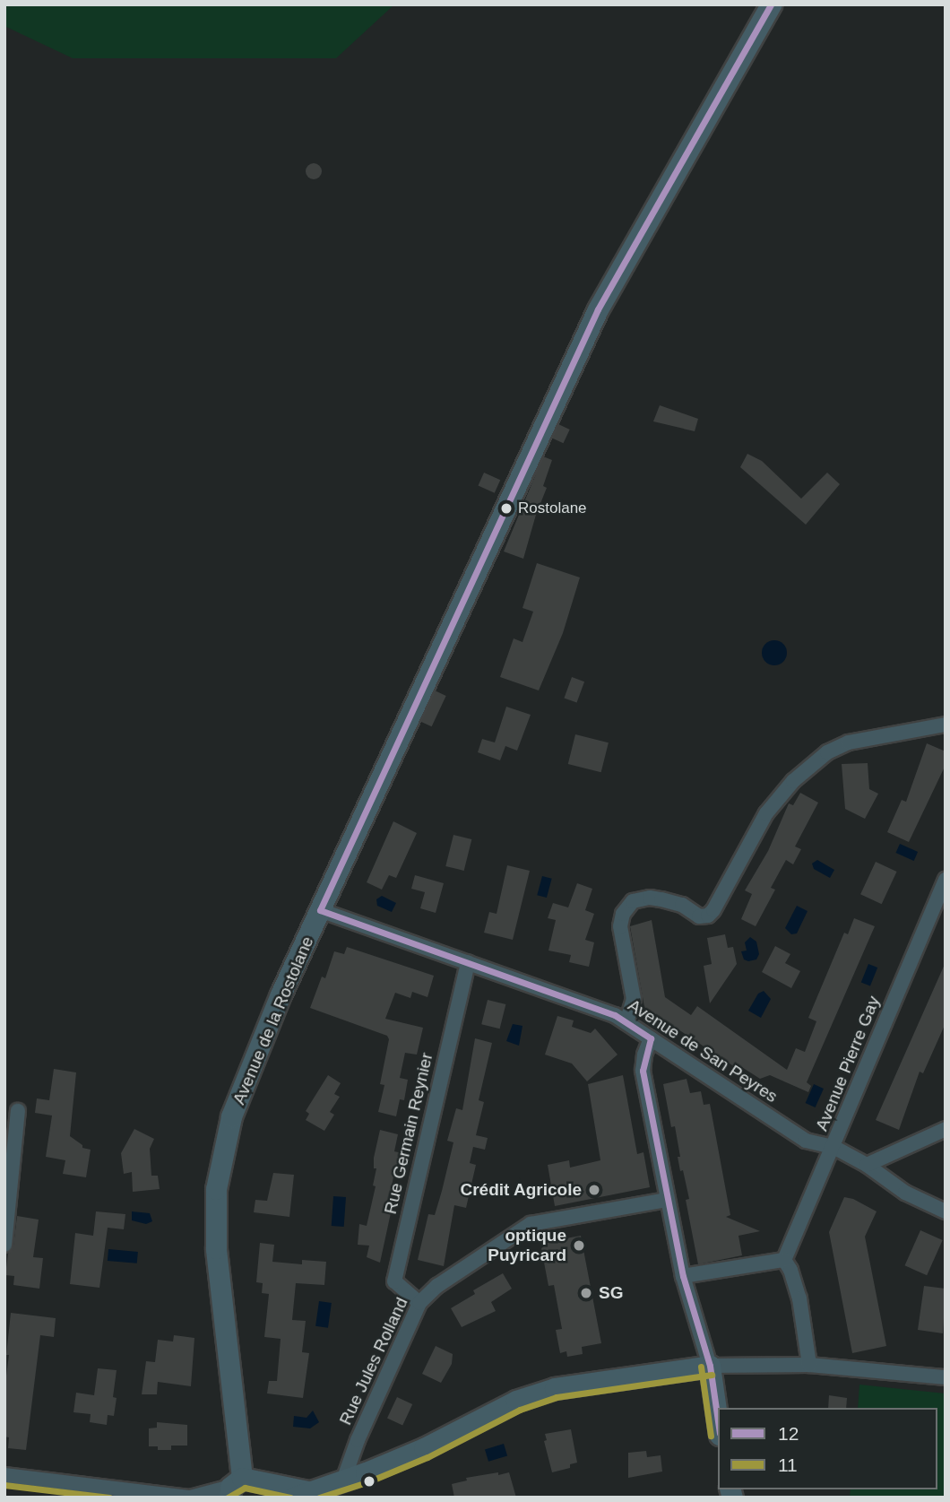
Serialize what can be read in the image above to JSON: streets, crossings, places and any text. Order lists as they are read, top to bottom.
{
  "streets": {
    "street": [
      "Avenue de la Rostolane",
      "Avenue de San Peyres",
      "Avenue Pierre Gay",
      "Rue Germain Reynier",
      "Rue Jules Rolland"
    ]
  },
  "crossings": [
    ["Avenue de la Rostolane", "Avenue de San Peyres"],
    ["Avenue de San Peyres", "Avenue Pierre Gay"],
    ["Avenue de San Peyres", "Rue Germain Reynier"],
    ["Rue Germain Reynier", "Rue Jules Rolland"]
  ],
  "places": [
    "Rostolane",
    "Crédit Agricole",
    "optique Puyricard",
    "SG"
  ],
  "lines": ["transit line 12", "transit line 11"],
  "legend": ["12", "11"]
}
